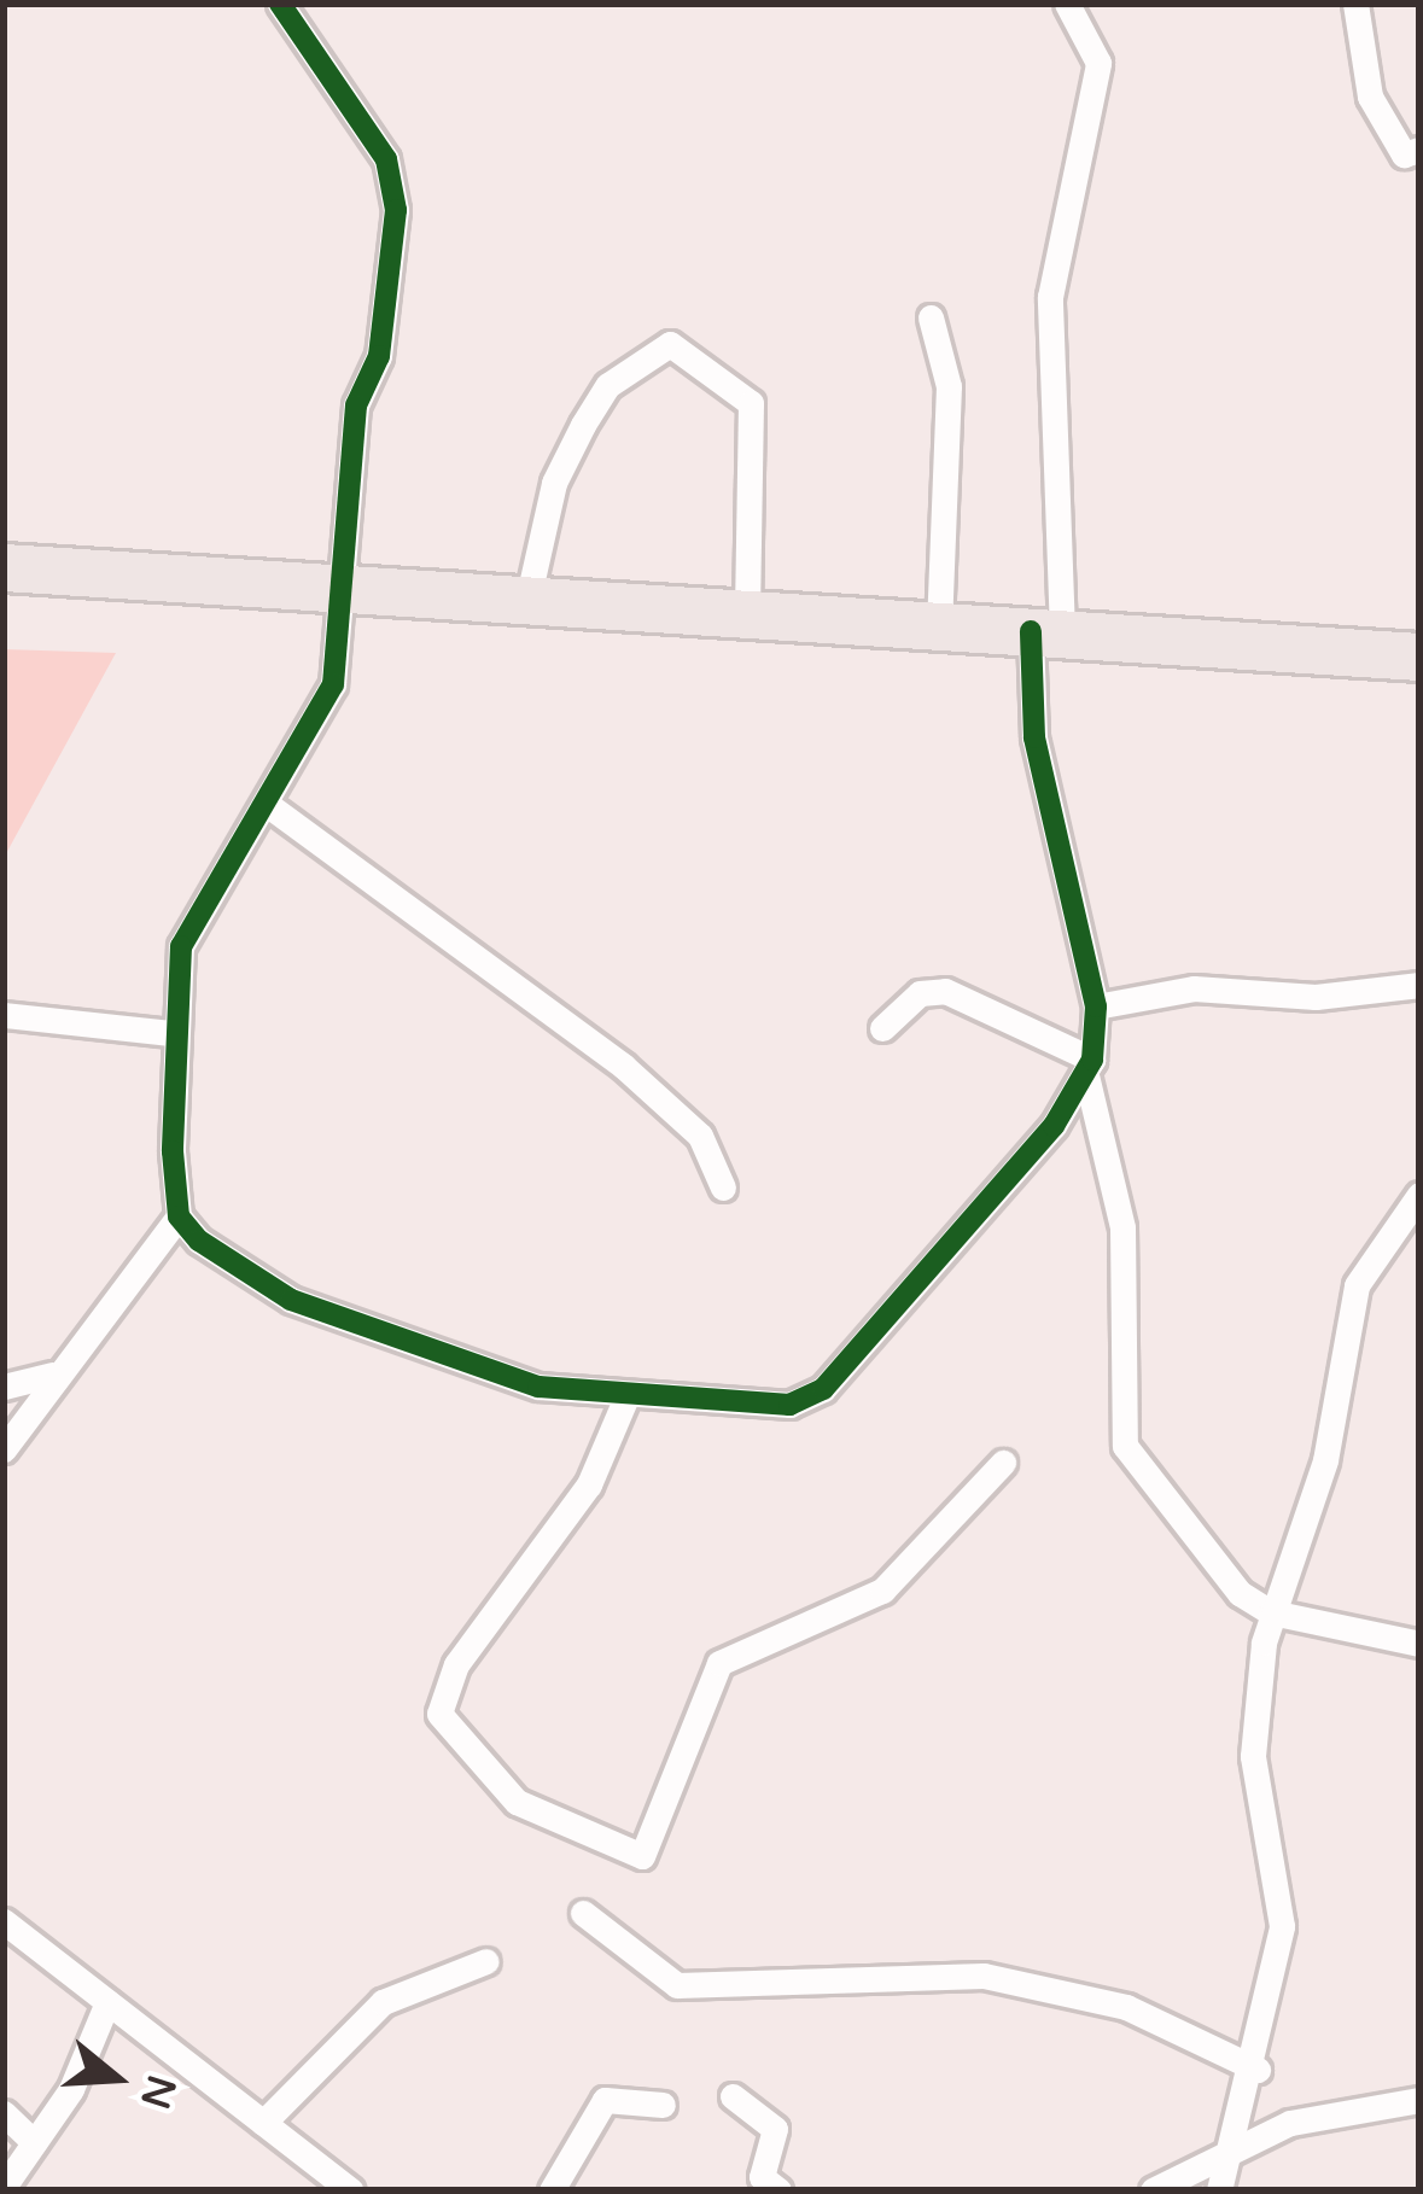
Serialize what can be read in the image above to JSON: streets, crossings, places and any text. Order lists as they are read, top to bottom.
{
  "north": "right"
}
